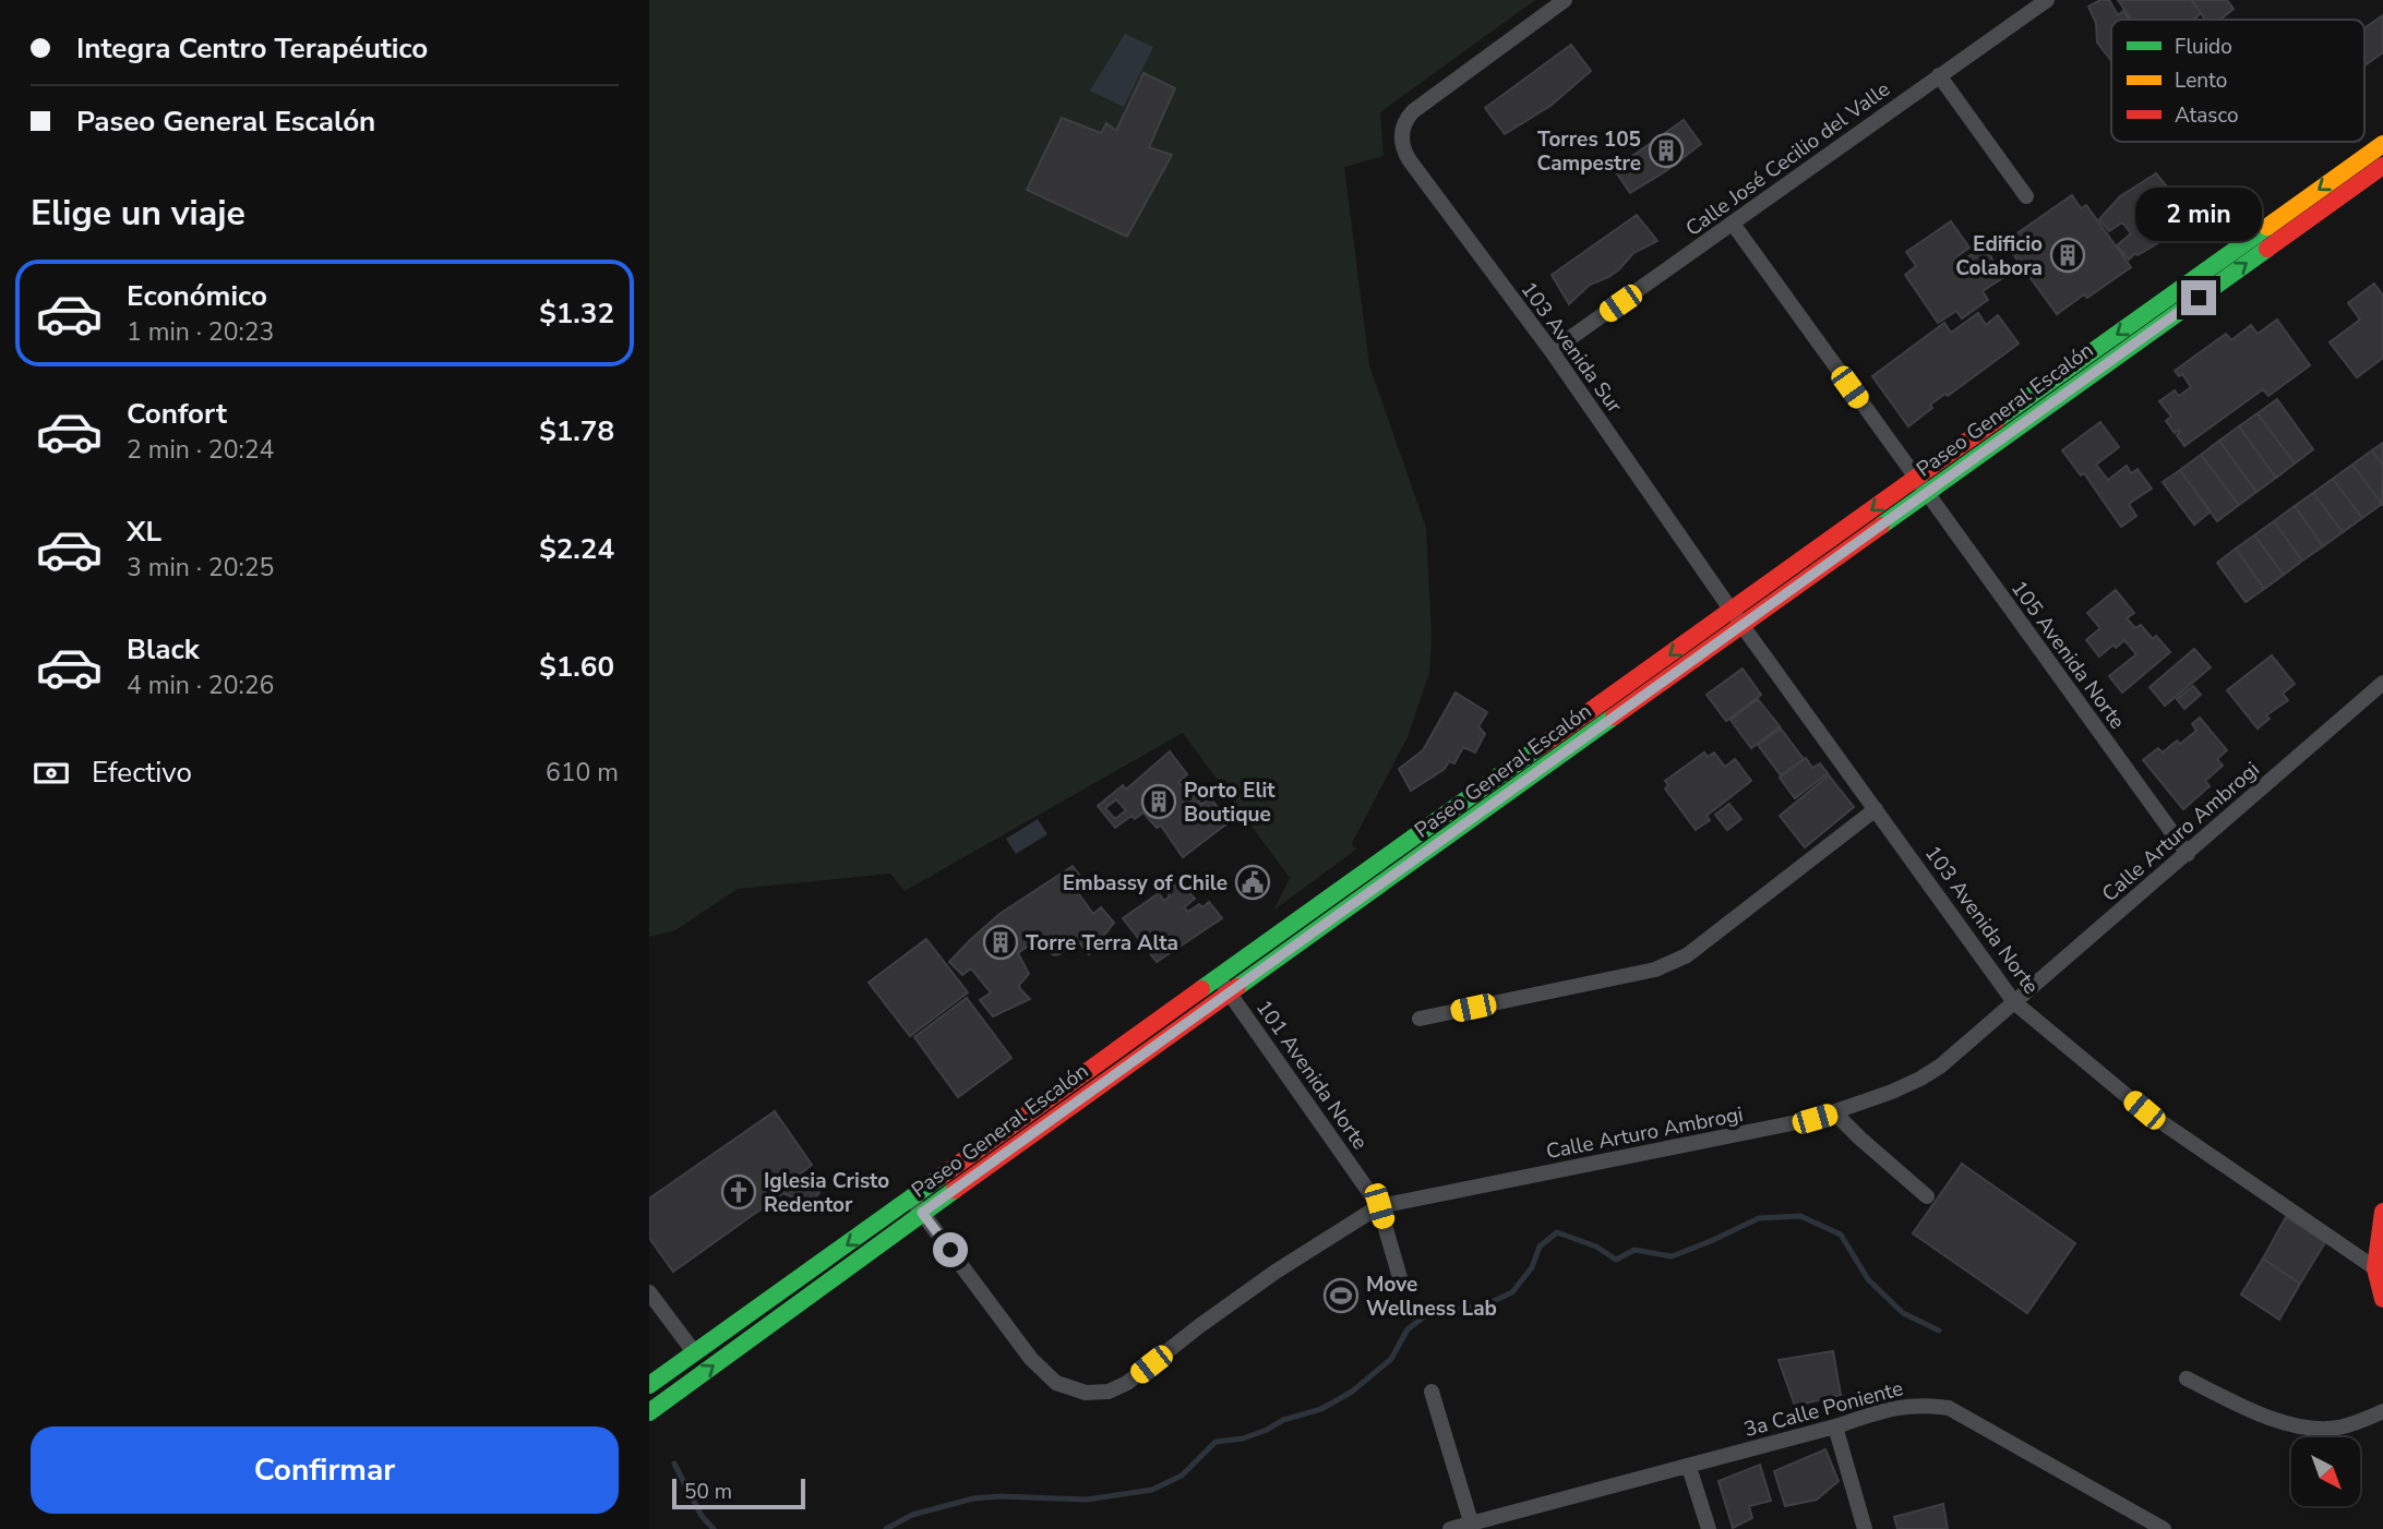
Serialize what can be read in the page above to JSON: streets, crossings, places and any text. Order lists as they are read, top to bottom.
{
  "streets": {
    "street": [
      "Calle José Cecilio del Valle",
      "103 Avenida Sur",
      "Paseo General Escalón",
      "105 Avenida Norte",
      "Calle Arturo Ambrogi",
      "103 Avenida Norte",
      "101 Avenida Norte",
      "3a Calle Poniente"
    ]
  },
  "crossings": [
    ["Calle José Cecilio del Valle", "103 Avenida Sur"],
    ["Calle José Cecilio del Valle", "105 Avenida Norte"],
    ["103 Avenida Sur", "Paseo General Escalón"],
    ["103 Avenida Sur", "103 Avenida Norte"],
    ["Paseo General Escalón", "105 Avenida Norte"],
    ["Paseo General Escalón", "Calle Arturo Ambrogi"],
    ["Paseo General Escalón", "103 Avenida Norte"],
    ["Paseo General Escalón", "101 Avenida Norte"],
    ["105 Avenida Norte", "Calle Arturo Ambrogi"],
    ["Calle Arturo Ambrogi", "103 Avenida Norte"],
    ["Calle Arturo Ambrogi", "101 Avenida Norte"]
  ],
  "places": {
    "building": [
      "Torres 105 Campestre",
      "Edificio Colabora",
      "Porto Elit Boutique",
      "Torre Terra Alta"
    ],
    "public building": ["Embassy of Chile"],
    "church": ["Iglesia Cristo Redentor"],
    "sports": ["Move Wellness Lab"]
  },
  "legend": ["Fluido", "Lento", "Atasco"],
  "scale_bar": "50 m",
  "north": "bottom right",
  "page": {
    "banner": ["Integra Centro Terapéutico", "Paseo General Escalón"],
    "heading": "Elige un viaje",
    "bubble": "2 min",
    "list": [
      {
        "name": "Económico",
        "note": "1 min · 20:23",
        "value": "$1.32"
      },
      {
        "name": "Confort",
        "note": "2 min · 20:24",
        "value": "$1.78"
      },
      {
        "name": "XL",
        "note": "3 min · 20:25",
        "value": "$2.24"
      },
      {
        "name": "Black",
        "note": "4 min · 20:26",
        "value": "$1.60"
      }
    ],
    "pay": ["Efectivo", "610 m"],
    "buttons": "Confirmar",
    "scale": "50 m"
  }
}
